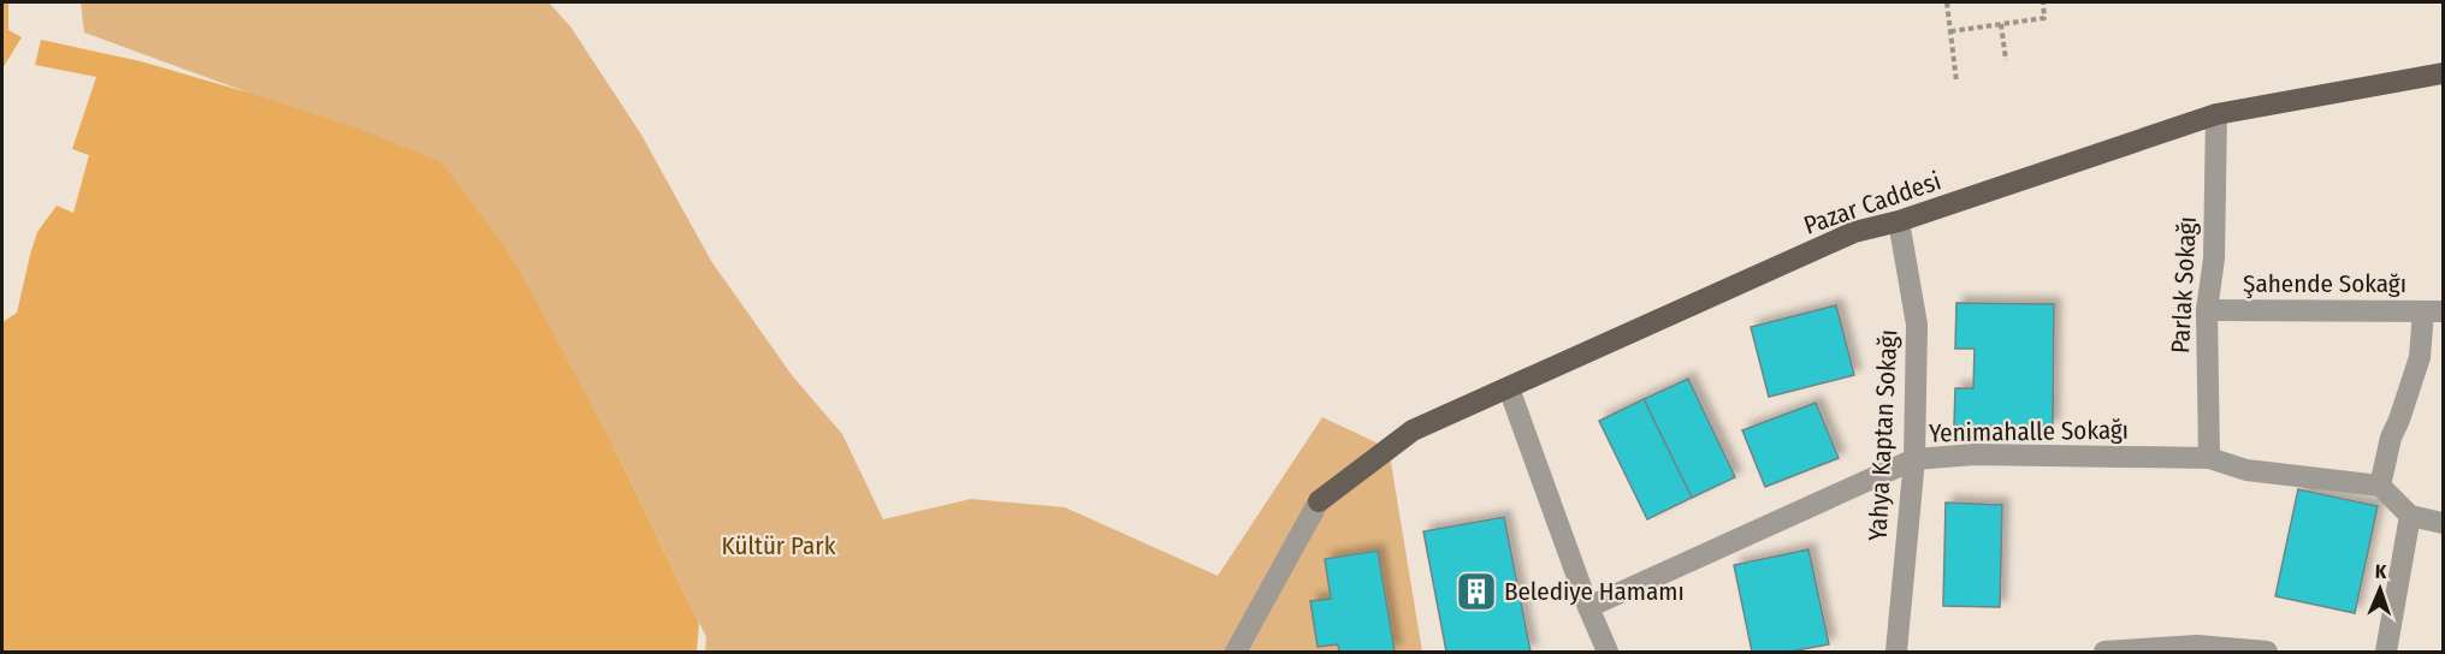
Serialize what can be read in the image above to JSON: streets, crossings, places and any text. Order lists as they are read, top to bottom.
{
  "streets": {
    "main road": ["Pazar Caddesi"],
    "street": [
      "Şahende Sokağı",
      "Parlak Sokağı",
      "Yenimahalle Sokağı",
      "Yahya Kaptan Sokağı"
    ]
  },
  "crossings": [
    ["Pazar Caddesi", "Parlak Sokağı"],
    ["Pazar Caddesi", "Yahya Kaptan Sokağı"],
    ["Şahende Sokağı", "Parlak Sokağı"],
    ["Parlak Sokağı", "Yenimahalle Sokağı"],
    ["Yenimahalle Sokağı", "Yahya Kaptan Sokağı"]
  ],
  "parks": ["Kültür Park"],
  "places": {
    "building": ["Belediye Hamamı"]
  },
  "north": "top"
}
